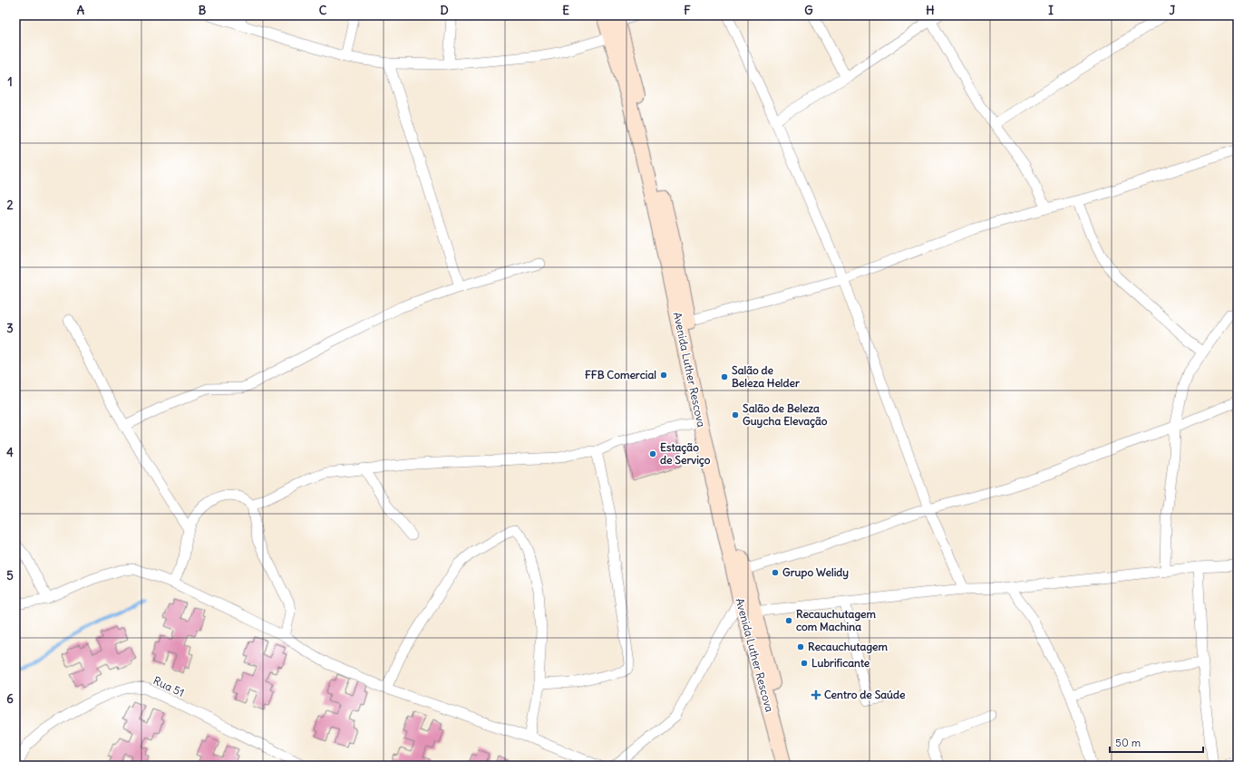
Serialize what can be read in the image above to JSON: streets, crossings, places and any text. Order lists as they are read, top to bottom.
{
  "streets": {
    "main road": ["Avenida Luther Rescova"],
    "street": ["Rua 51"]
  },
  "places": {
    "other": [
      "FFB Comercial",
      "Salão de Beleza Helder",
      "Salão de Beleza Guycha Elevação",
      "Estação de Serviço",
      "Grupo Welidy",
      "Recauchutagem com Machina",
      "Recauchutagem",
      "Lubrificante"
    ],
    "health": ["Centro de Saúde"]
  },
  "scale_bar": "50 m",
  "grid": {
    "columns": [
      "A",
      "B",
      "C",
      "D",
      "E",
      "F",
      "G",
      "H",
      "I",
      "J"
    ],
    "rows": [
      "1",
      "2",
      "3",
      "4",
      "5",
      "6"
    ]
  }
}
